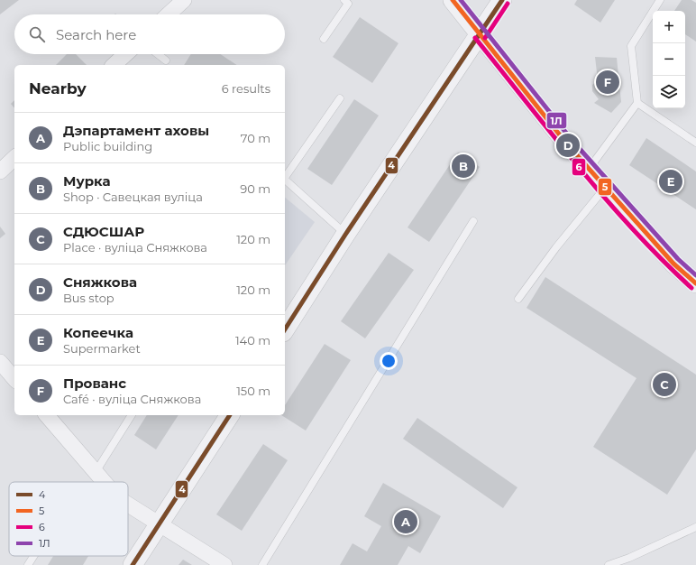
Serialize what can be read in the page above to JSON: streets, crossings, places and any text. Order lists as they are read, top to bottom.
{
  "lines": [
    "transit line 4",
    "transit line 5",
    "transit line 1Л",
    "transit line 6"
  ],
  "legend": [
    "4",
    "5",
    "6",
    "1Л"
  ],
  "page": {
    "map_buttons": ["+", "−"],
    "search": "Search here",
    "heading": ["Nearby", "6 results"],
    "pins": [
      "F",
      "D",
      "B",
      "E",
      "C",
      "A"
    ],
    "list": [
      {
        "mark": "A",
        "name": "Дэпартамент аховы",
        "note": "Public building",
        "value": "70 m"
      },
      {
        "mark": "B",
        "name": "Мурка",
        "note": "Shop · Савецкая вуліца",
        "value": "90 m"
      },
      {
        "mark": "C",
        "name": "СДЮСШАР",
        "note": "Place · вуліца Сняжкова",
        "value": "120 m"
      },
      {
        "mark": "D",
        "name": "Сняжкова",
        "note": "Bus stop",
        "value": "120 m"
      },
      {
        "mark": "E",
        "name": "Копеечка",
        "note": "Supermarket",
        "value": "140 m"
      },
      {
        "mark": "F",
        "name": "Прованс",
        "note": "Café · вуліца Сняжкова",
        "value": "150 m"
      }
    ]
  }
}
